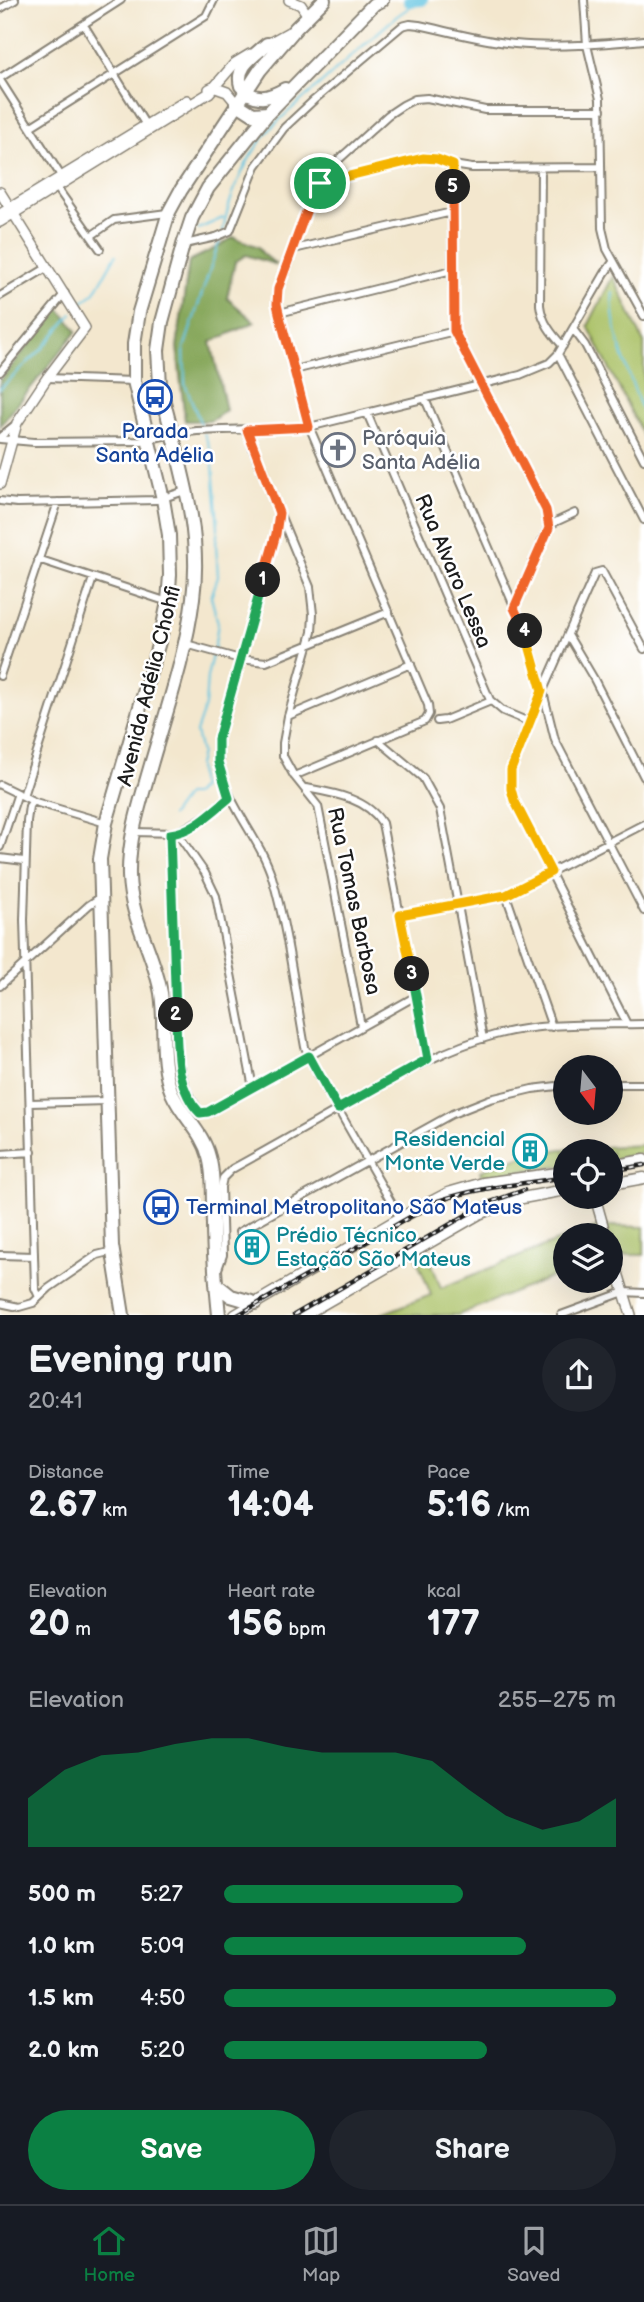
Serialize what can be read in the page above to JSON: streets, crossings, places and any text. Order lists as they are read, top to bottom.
{
  "streets": {
    "highway": ["Avenida Adélia Chohfi"],
    "street": ["Rua Alvaro Lessa", "Rua Tomas Barbosa"]
  },
  "places": {
    "bus stop": ["Parada Santa Adélia", "Terminal Metropolitano São Mateus"],
    "church": ["Paróquia Santa Adélia"],
    "building": ["Residencial Monte Verde", "Prédio Técnico Estação São Mateus"]
  },
  "north": "bottom",
  "page": {
    "pins": [
      "5",
      "1",
      "4",
      "3",
      "2"
    ],
    "heading": ["Evening run", "20:41"],
    "stats": [
      ["Distance", "2.67 km"],
      ["Time", "14:04"],
      ["Pace", "5:16 /km"],
      ["Elevation", "20 m"],
      ["Heart rate", "156 bpm"],
      ["kcal", "177"]
    ],
    "chart": ["Elevation", "255–275 m"],
    "list": [
      {
        "name": "500 m",
        "note": "5:27"
      },
      {
        "name": "1.0 km",
        "note": "5:09"
      },
      {
        "name": "1.5 km",
        "note": "4:50"
      },
      {
        "name": "2.0 km",
        "note": "5:20"
      }
    ],
    "buttons": ["Save", "Share"],
    "tabs": ["Home", "Map", "Saved"]
  }
}
